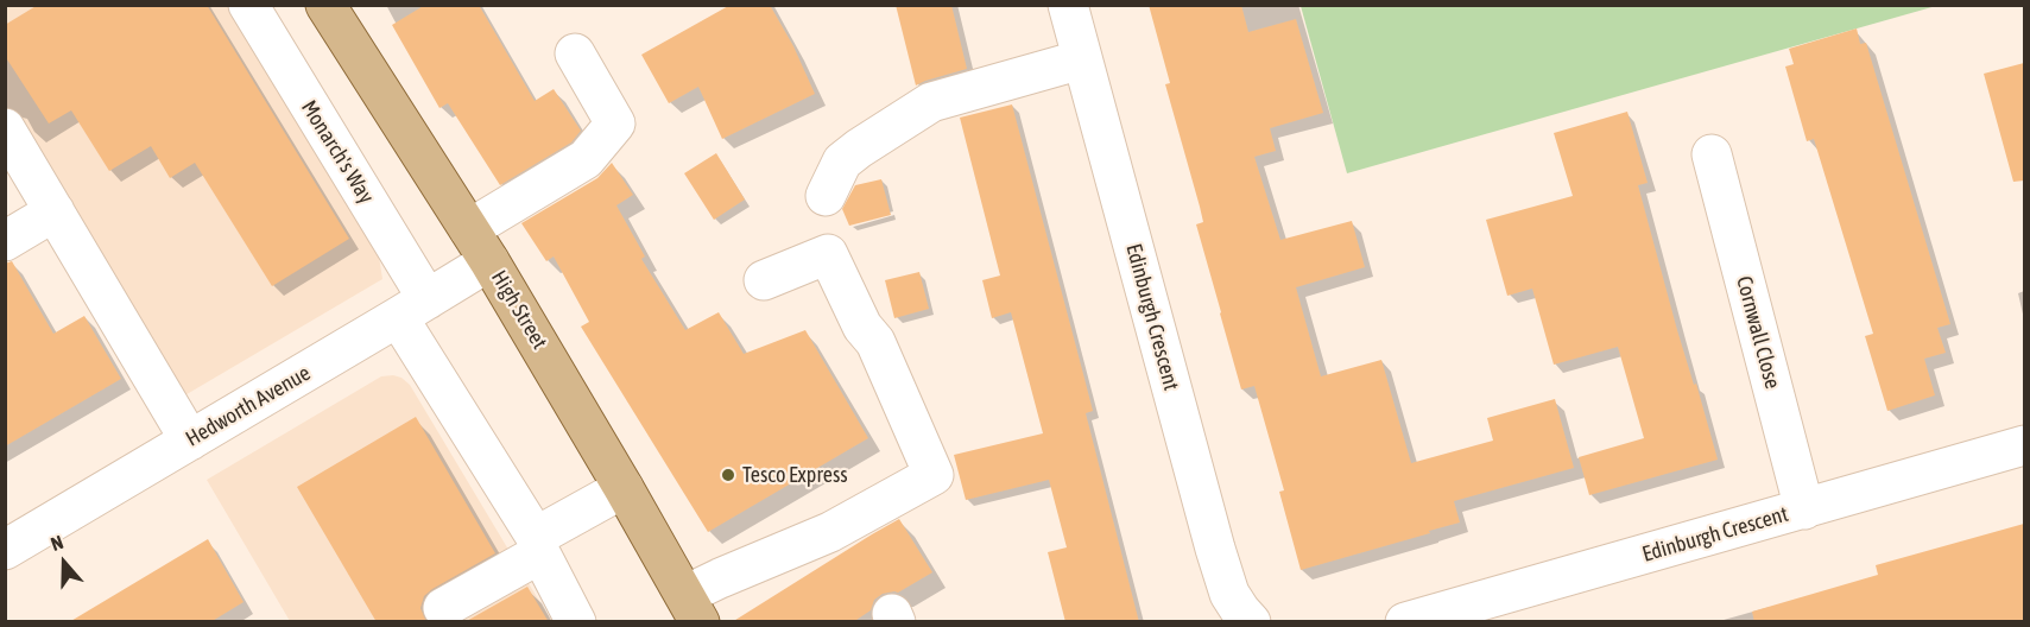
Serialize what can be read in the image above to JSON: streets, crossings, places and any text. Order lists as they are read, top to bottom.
{
  "streets": {
    "main road": ["High Street"],
    "street": [
      "Monarch's Way",
      "Edinburgh Crescent",
      "Cornwall Close",
      "Hedworth Avenue"
    ]
  },
  "crossings": [
    ["Monarch's Way", "Hedworth Avenue"],
    ["High Street", "Hedworth Avenue"],
    ["Edinburgh Crescent", "Cornwall Close"]
  ],
  "places": ["Tesco Express"],
  "north": "top"
}
